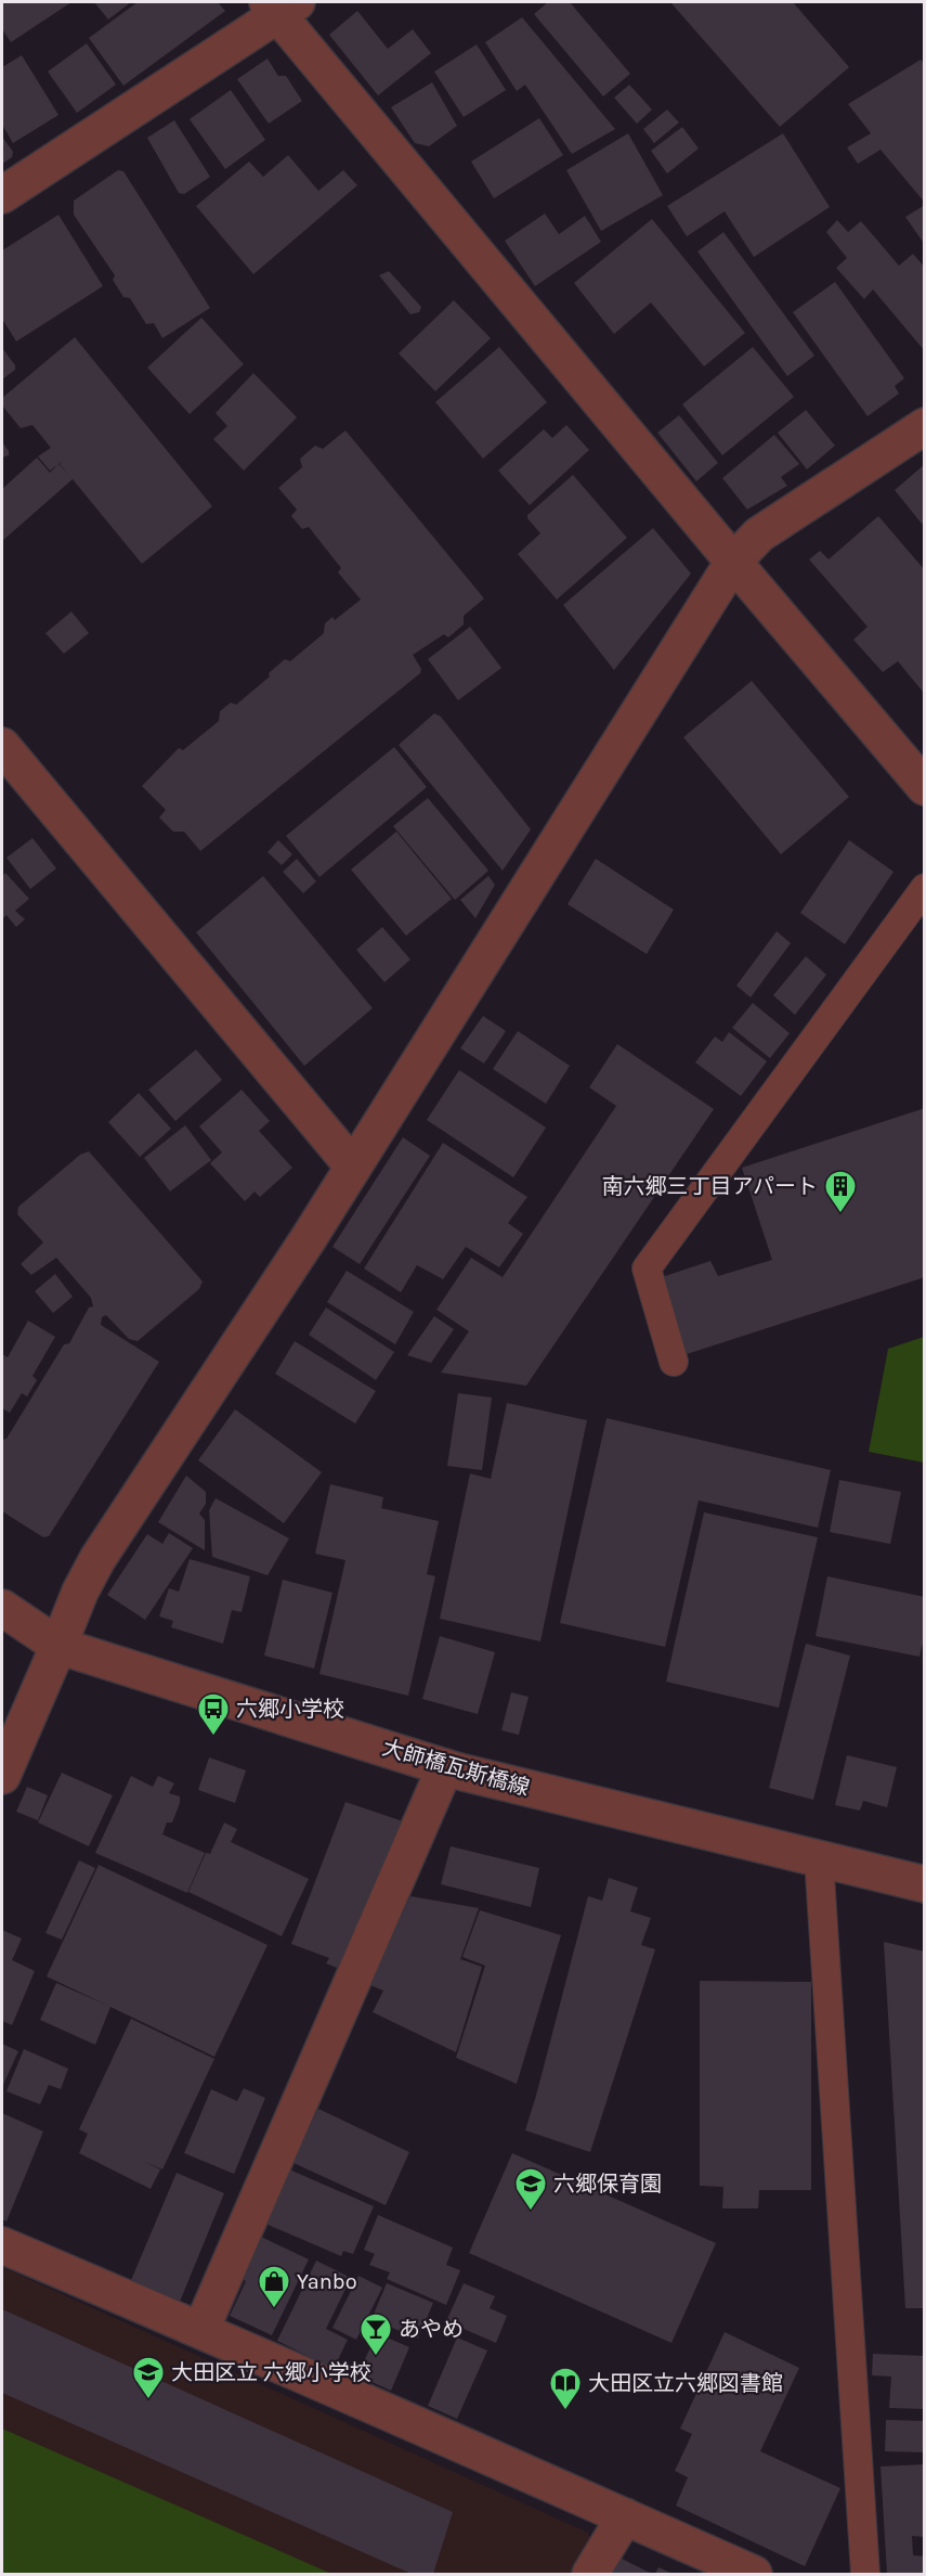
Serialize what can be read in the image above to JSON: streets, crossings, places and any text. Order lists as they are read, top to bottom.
{
  "streets": {
    "street": ["大師橋瓦斯橋線"]
  },
  "places": {
    "building": ["南六郷三丁目アパート"],
    "bus stop": ["六郷小学校"],
    "school or university": ["六郷保育園", "大田区立 六郷小学校"],
    "shop": ["Yanbo"],
    "bar": ["あやめ"],
    "library": ["大田区立六郷図書館"]
  }
}
